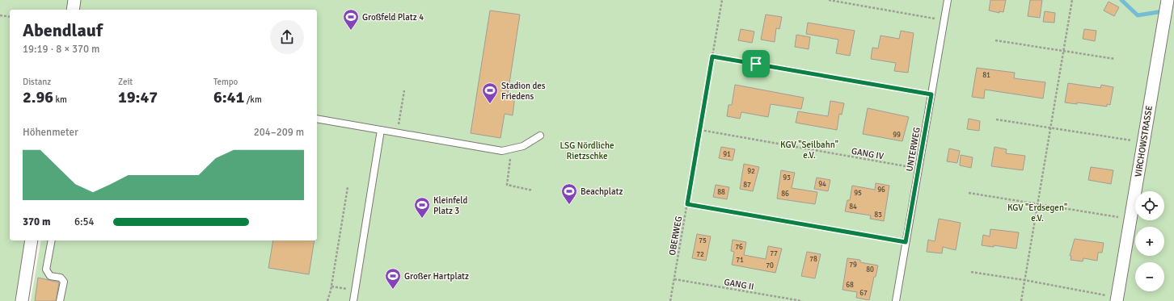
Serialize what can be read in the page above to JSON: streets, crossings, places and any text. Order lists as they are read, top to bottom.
{
  "streets": {
    "street": ["VIRCHOWSTRASSE"],
    "lane": ["UNTERWEG"],
    "path": ["GANG IV", "OBERWEG", "GANG II"]
  },
  "crossings": [
    ["UNTERWEG", "GANG IV"],
    ["GANG IV", "OBERWEG"],
    ["OBERWEG", "GANG II"]
  ],
  "parks": ["KGV \"Seilbahn\" e.V.", "LSG Nördliche Rietzschke", "KGV \"Erdsegen\" e.V."],
  "places": {
    "sports": [
      "Großfeld Platz 4",
      "Stadion des Friedens",
      "Beachplatz",
      "Kleinfeld Platz 3",
      "Großer Hartplatz"
    ]
  },
  "house_numbers": [
    "81",
    "99",
    "91",
    "92",
    "93",
    "94",
    "87",
    "96",
    "88",
    "95",
    "86",
    "84",
    "83",
    "75",
    "76",
    "77",
    "72",
    "78",
    "71",
    "79",
    "70",
    "80",
    "68",
    "67"
  ],
  "page": {
    "heading": ["Abendlauf", "19:19 · 8 × 370 m"],
    "stats": [
      ["Distanz", "2.96 km"],
      ["Zeit", "19:47"],
      ["Tempo", "6:41 /km"]
    ],
    "chart": ["Höhenmeter", "204–209 m"],
    "map_buttons": ["+", "−"],
    "list": [
      {
        "name": "370 m",
        "note": "6:54"
      }
    ]
  }
}
